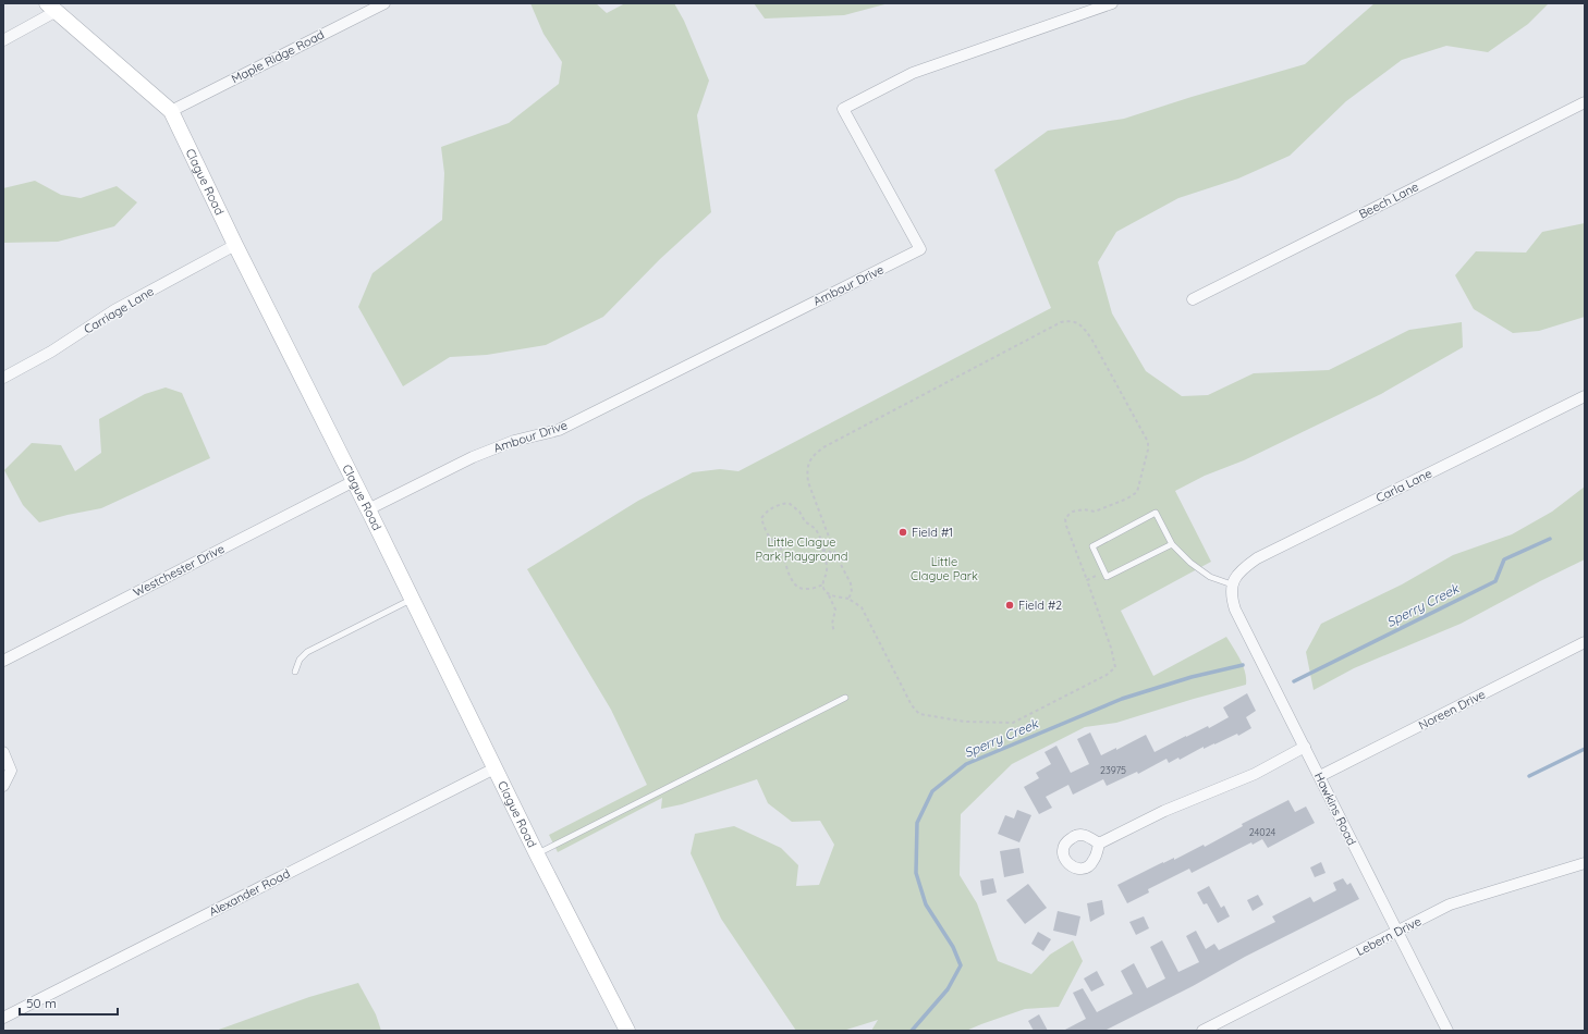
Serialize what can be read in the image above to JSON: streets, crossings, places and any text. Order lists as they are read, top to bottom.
{
  "streets": {
    "main road": ["Clague Road"],
    "street": [
      "Maple Ridge Road",
      "Beech Lane",
      "Ambour Drive",
      "Carriage Lane",
      "Carla Lane",
      "Westchester Drive",
      "Noreen Drive",
      "Hawkins Road",
      "Alexander Road",
      "Lebern Drive"
    ]
  },
  "crossings": [
    ["Maple Ridge Road", "Clague Road"],
    ["Clague Road", "Ambour Drive"],
    ["Clague Road", "Carriage Lane"],
    ["Clague Road", "Westchester Drive"],
    ["Clague Road", "Alexander Road"],
    ["Carla Lane", "Hawkins Road"],
    ["Noreen Drive", "Hawkins Road"],
    ["Hawkins Road", "Lebern Drive"]
  ],
  "water": ["Sperry Creek"],
  "parks": ["Little Clague Park Playground", "Little Clague Park"],
  "places": ["Field #1", "Field #2"],
  "house_numbers": ["23975", "24024"],
  "scale_bar": "50 m"
}
